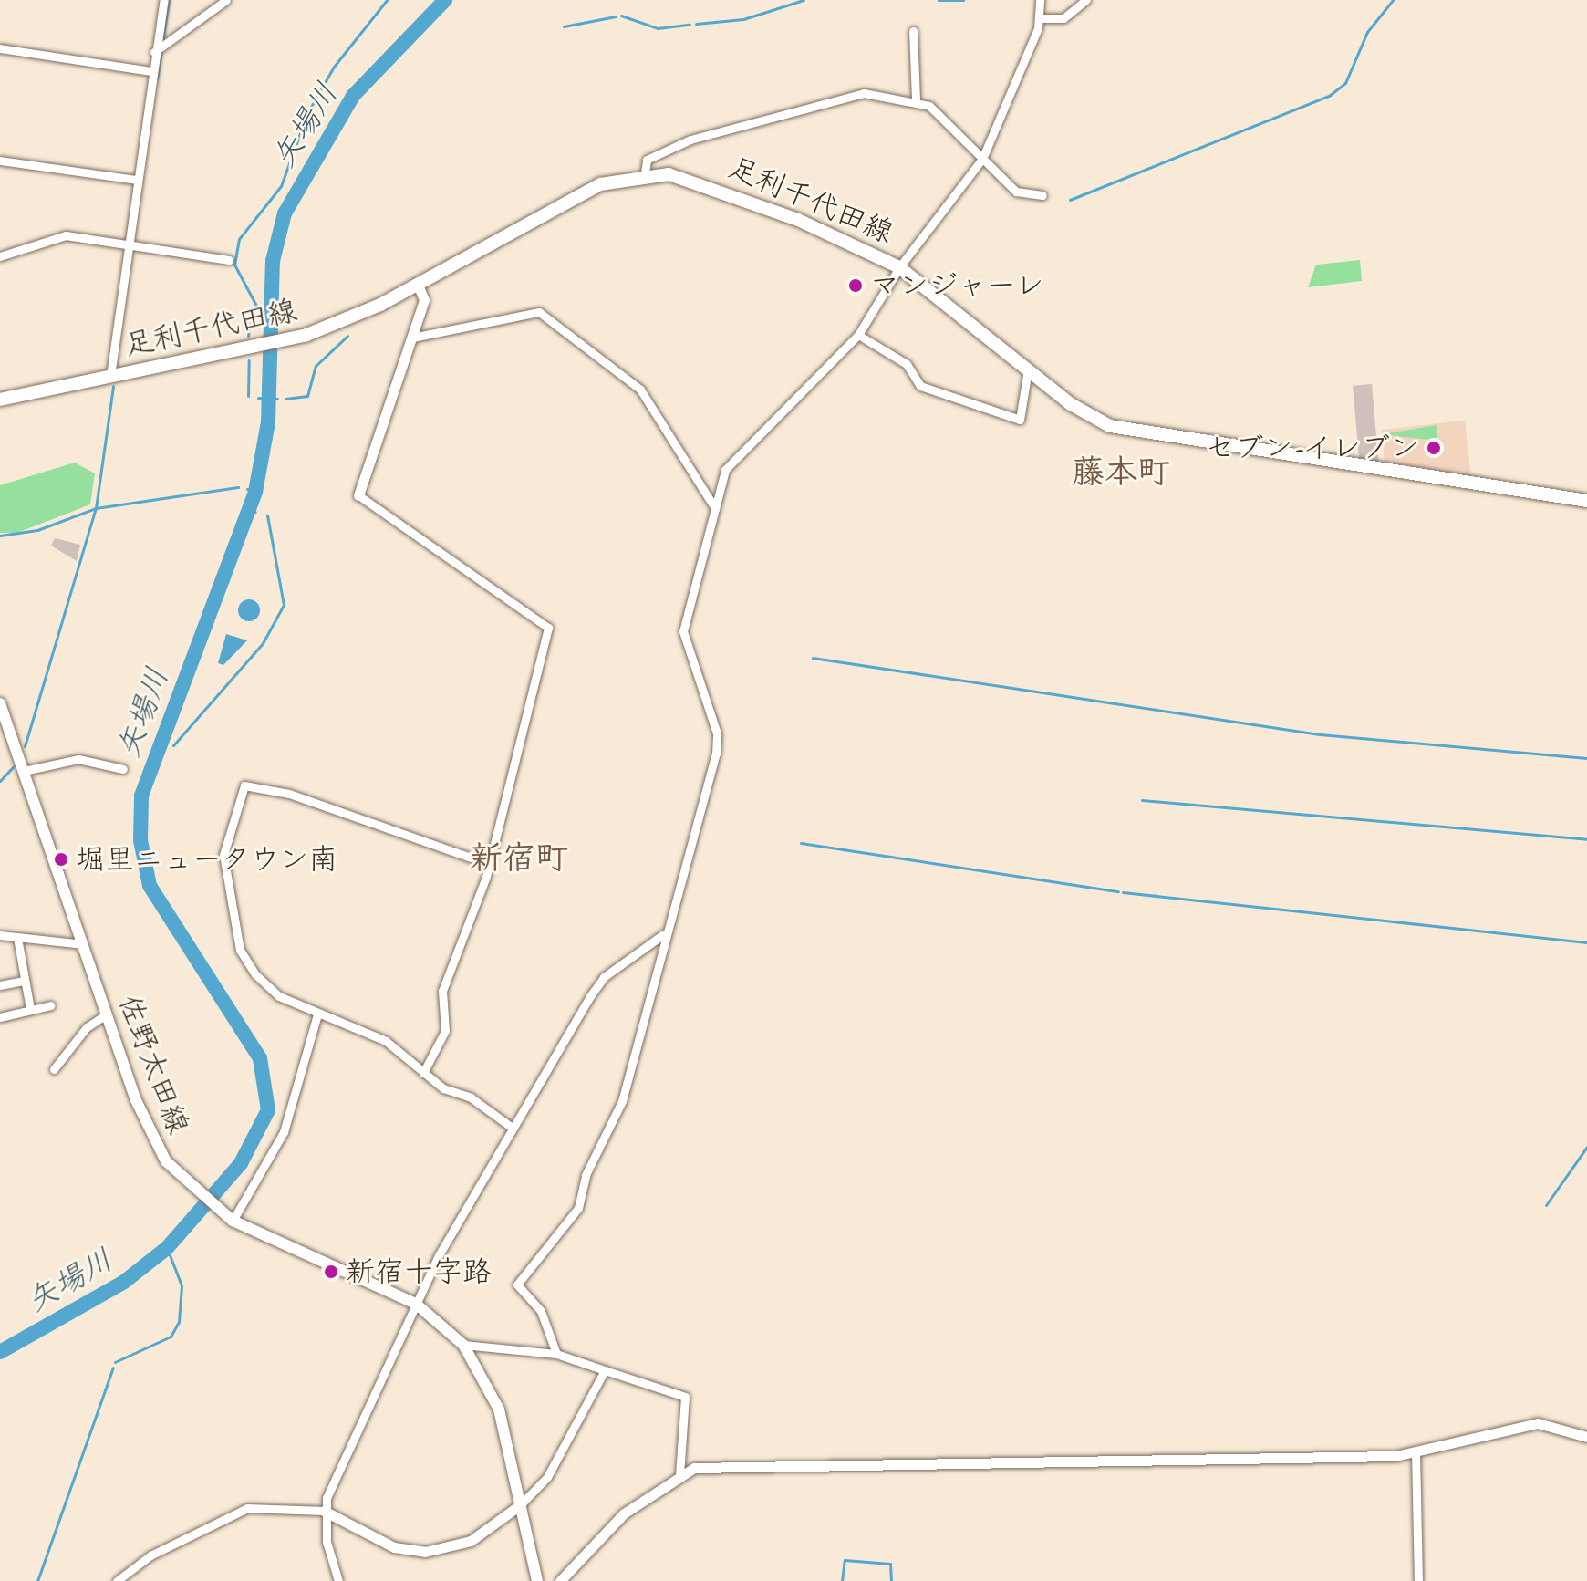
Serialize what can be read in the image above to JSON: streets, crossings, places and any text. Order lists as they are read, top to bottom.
{
  "streets": {
    "main road": ["足利千代田線", "佐野太田線"]
  },
  "districts": ["藤本町", "新宿町"],
  "water": ["矢場川"],
  "places": [
    "マンジャーレ",
    "セブン-イレブン",
    "堀里ニュータウン南",
    "新宿十字路"
  ]
}
